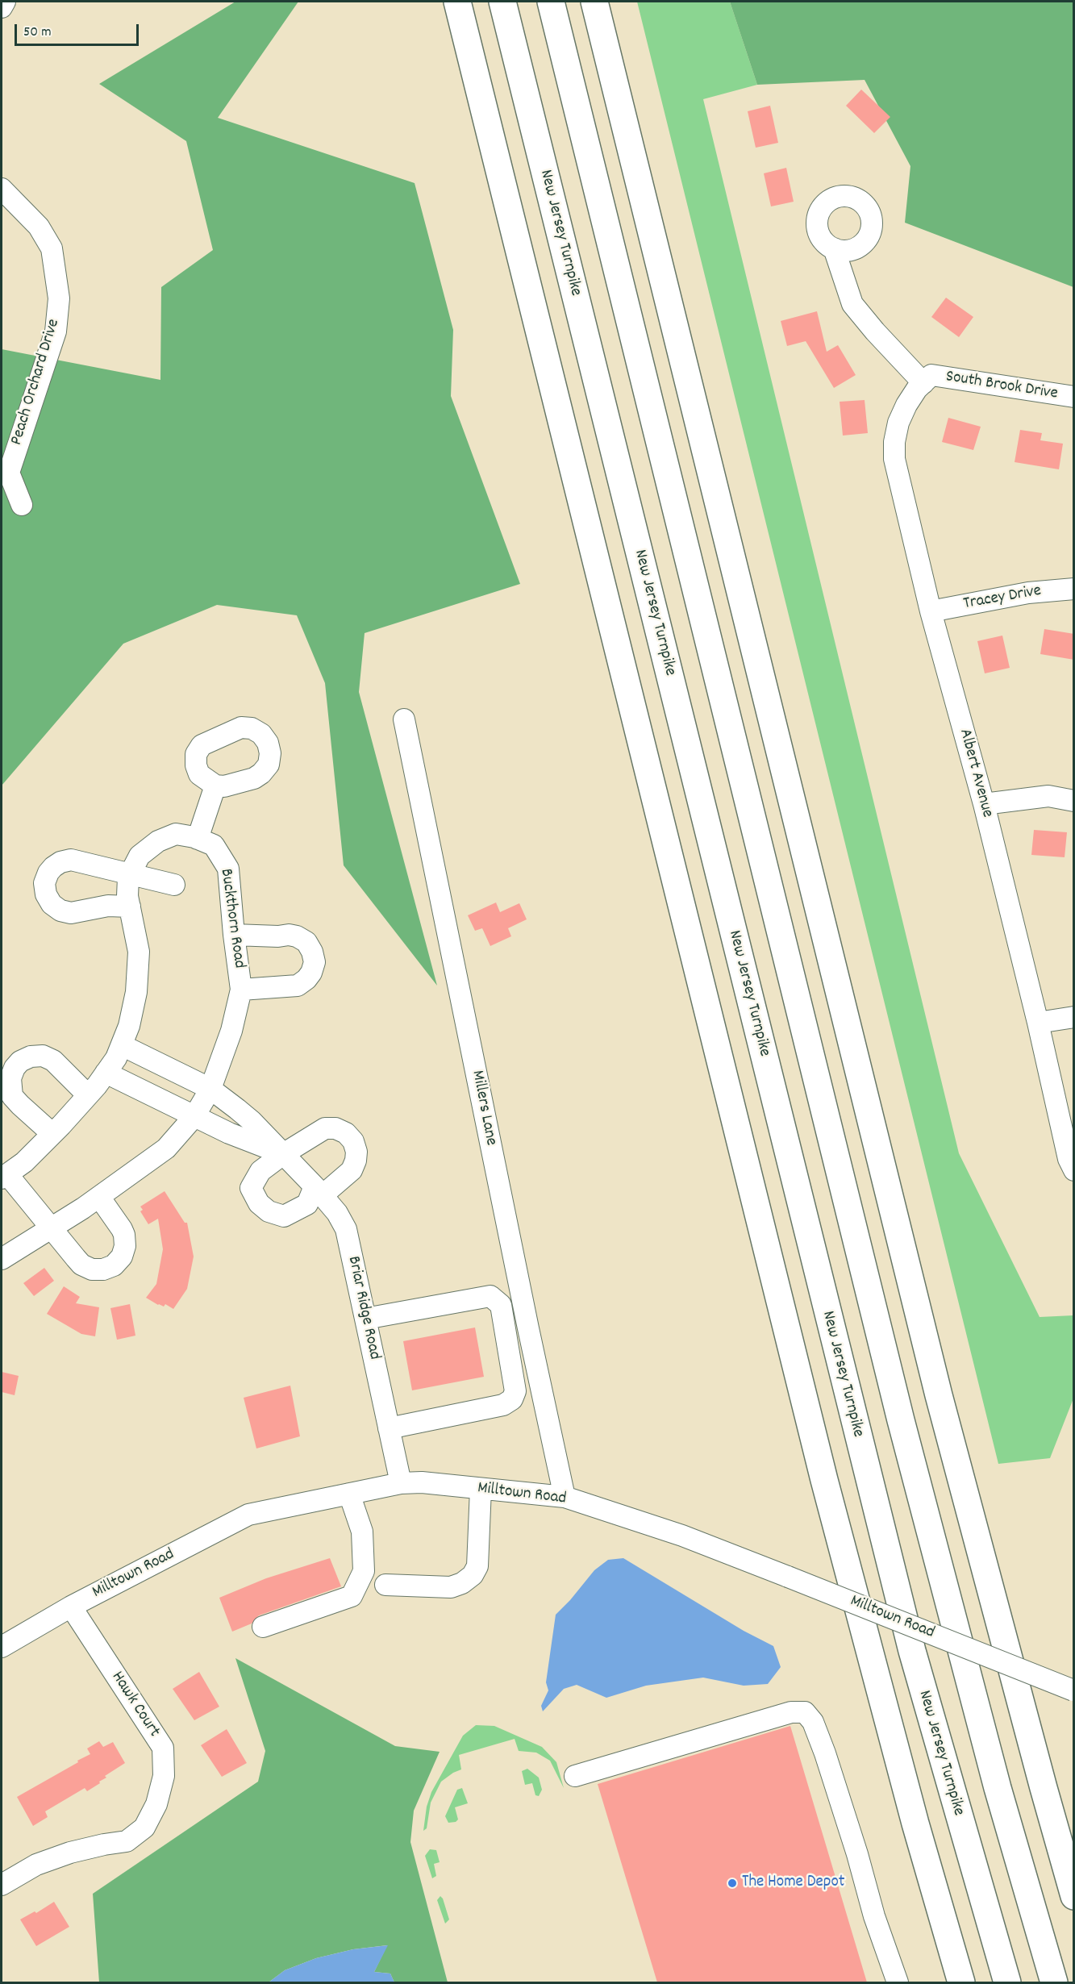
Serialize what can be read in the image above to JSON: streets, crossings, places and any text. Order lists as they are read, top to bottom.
{
  "streets": {
    "highway": ["New Jersey Turnpike"],
    "street": [
      "Peach Orchard Drive",
      "South Brook Drive",
      "Tracey Drive",
      "Albert Avenue",
      "Buckthorn Road",
      "Millers Lane",
      "Briar Ridge Road",
      "Milltown Road",
      "Hawk Court"
    ]
  },
  "crossings": [
    ["South Brook Drive", "Albert Avenue"],
    ["Tracey Drive", "Albert Avenue"],
    ["Buckthorn Road", "Briar Ridge Road"],
    ["Millers Lane", "Milltown Road"],
    ["Briar Ridge Road", "Milltown Road"],
    ["Milltown Road", "Hawk Court"]
  ],
  "places": ["The Home Depot"],
  "scale_bar": "50 m"
}
